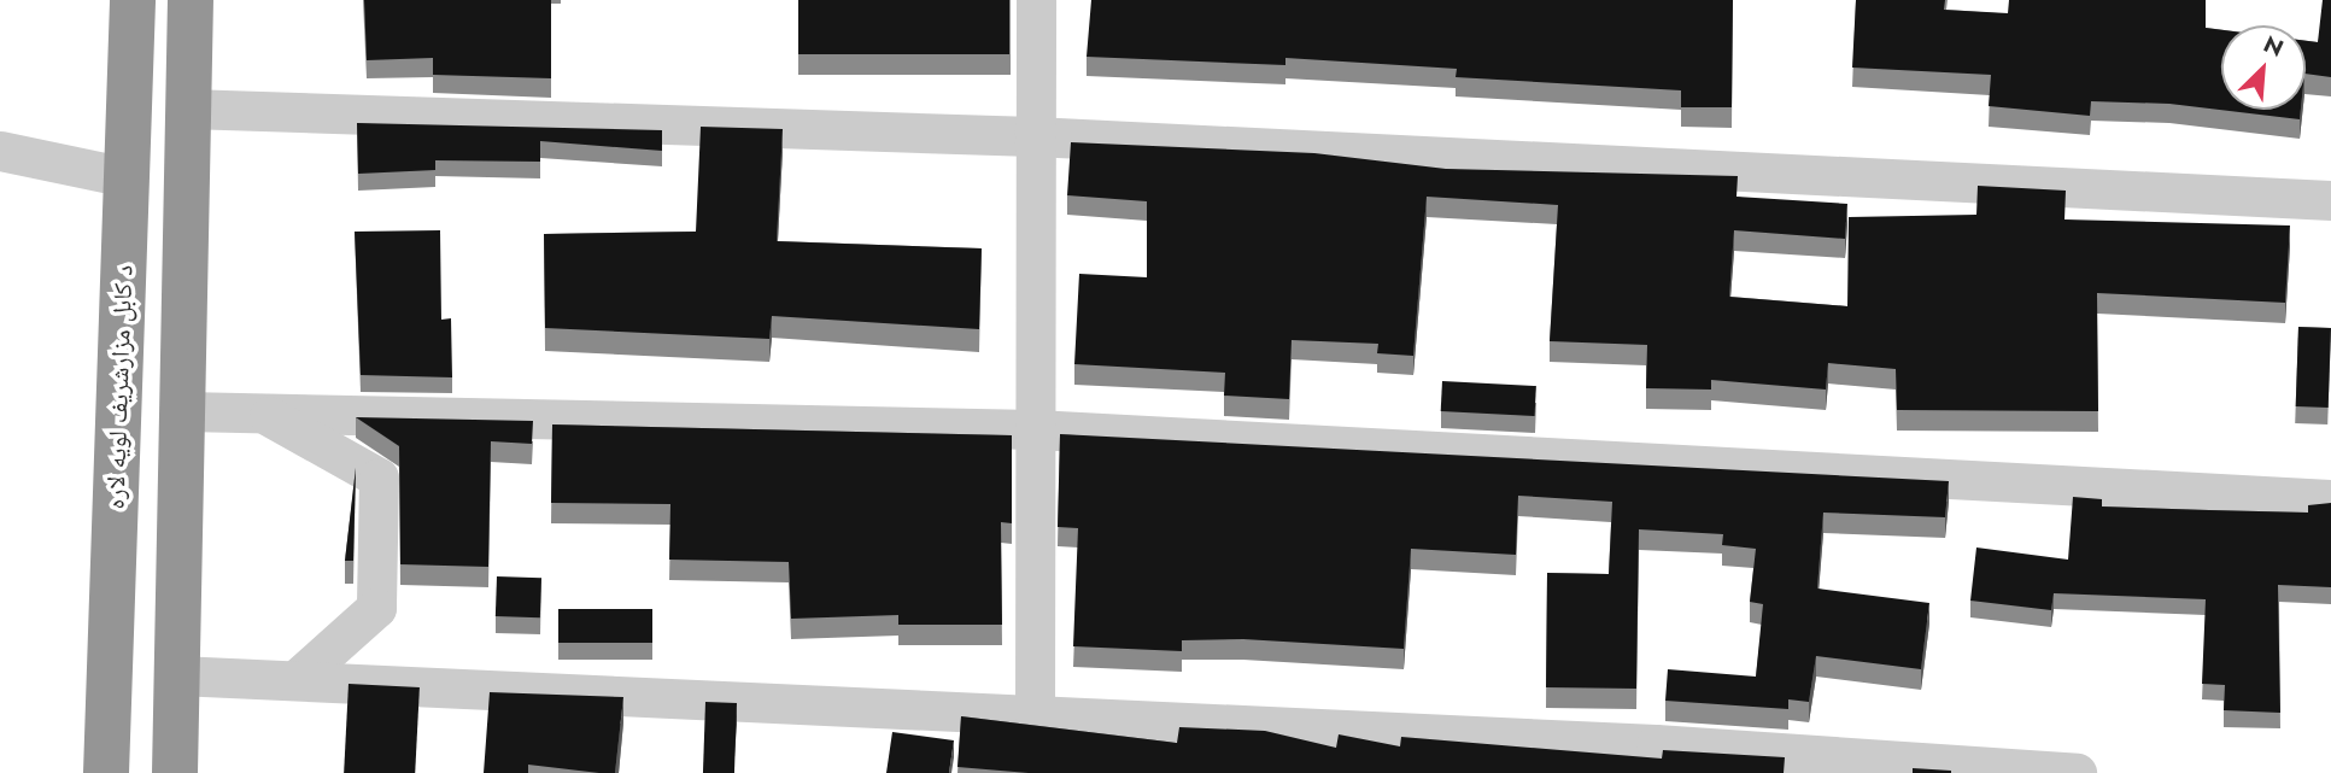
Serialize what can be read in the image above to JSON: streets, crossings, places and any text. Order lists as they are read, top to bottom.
{
  "streets": {
    "highway": ["د کابل مزارشریف لویه لاره"]
  },
  "north": "top right"
}
